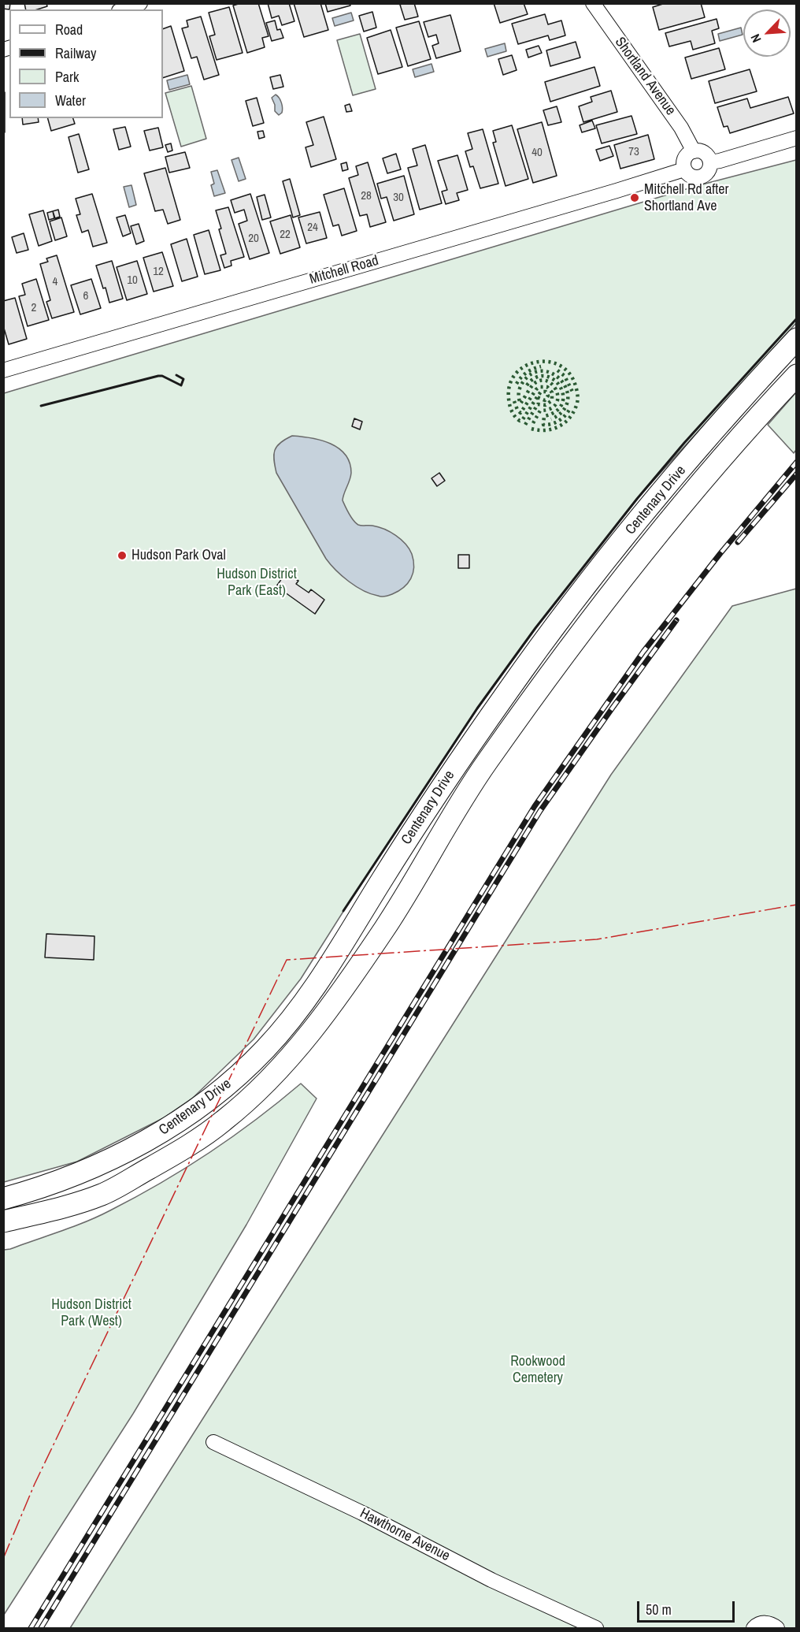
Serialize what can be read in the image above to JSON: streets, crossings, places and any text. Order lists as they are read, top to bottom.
{
  "streets": {
    "highway": ["Centenary Drive"],
    "street": ["Shortland Avenue", "Mitchell Road", "Hawthorne Avenue"]
  },
  "crossings": [
    ["Shortland Avenue", "Mitchell Road"]
  ],
  "parks": ["Hudson District Park (East)", "Hudson District Park (West)", "Rookwood Cemetery"],
  "places": ["Mitchell Rd after Shortland Ave", "Hudson Park Oval"],
  "house_numbers": [
    "73",
    "40",
    "28",
    "30",
    "24",
    "22",
    "20",
    "12",
    "10",
    "4",
    "6",
    "2"
  ],
  "legend": [
    "Road",
    "Railway",
    "Park",
    "Water"
  ],
  "scale_bar": "50 m",
  "north": "bottom left"
}
